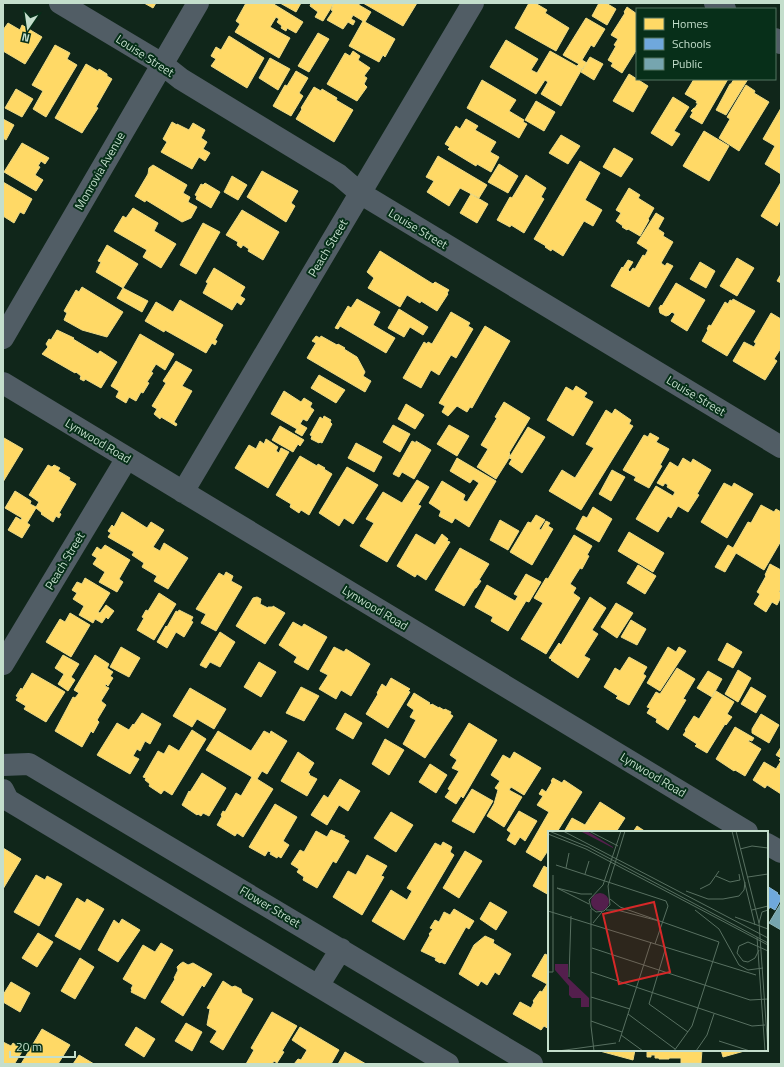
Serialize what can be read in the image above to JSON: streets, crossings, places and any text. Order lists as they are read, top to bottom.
{
  "streets": {
    "street": [
      "Louise Street",
      "Monrovia Avenue",
      "Peach Street",
      "Lynwood Road",
      "Flower Street"
    ]
  },
  "crossings": [
    ["Louise Street", "Monrovia Avenue"],
    ["Louise Street", "Peach Street"],
    ["Peach Street", "Lynwood Road"]
  ],
  "legend": ["Homes", "Schools", "Public"],
  "scale_bar": "20 m",
  "north": "bottom"
}
